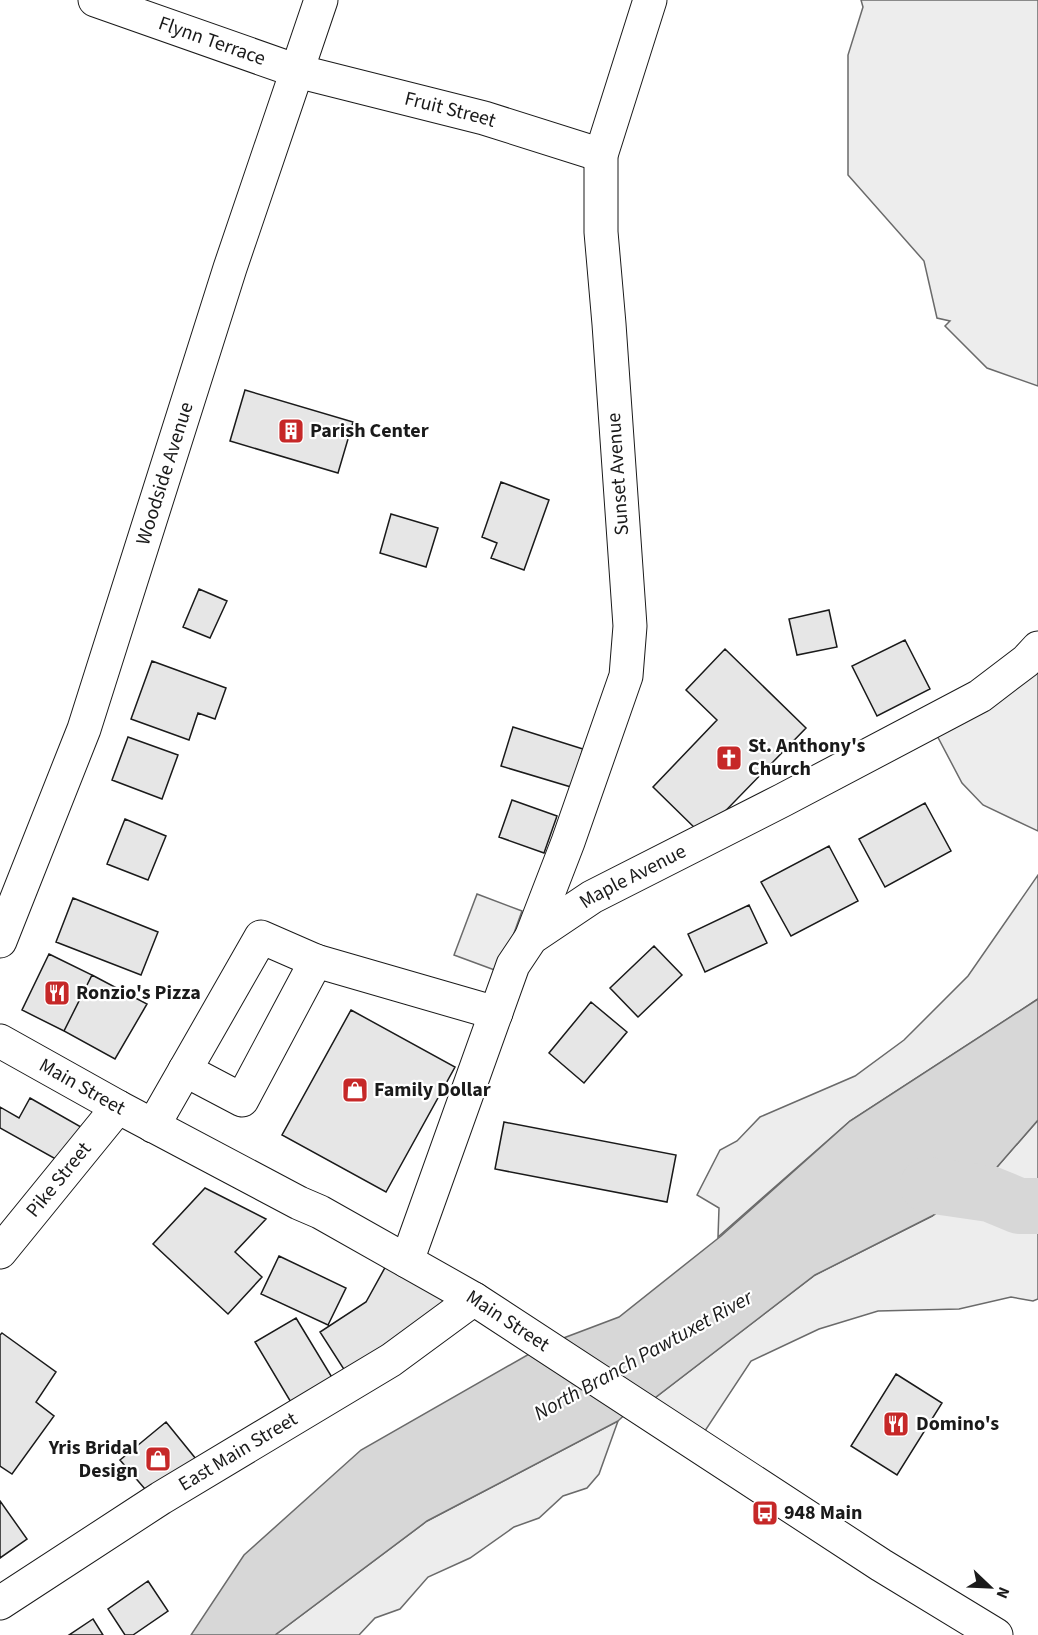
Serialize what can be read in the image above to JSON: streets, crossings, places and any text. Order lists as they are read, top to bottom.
{
  "streets": {
    "street": [
      "Flynn Terrace",
      "Fruit Street",
      "Woodside Avenue",
      "Sunset Avenue",
      "Maple Avenue",
      "Main Street",
      "Pike Street",
      "East Main Street"
    ]
  },
  "crossings": [
    ["Flynn Terrace", "Fruit Street"],
    ["Flynn Terrace", "Woodside Avenue"],
    ["Fruit Street", "Woodside Avenue"],
    ["Fruit Street", "Sunset Avenue"],
    ["Sunset Avenue", "Maple Avenue"],
    ["Maple Avenue", "Main Street"],
    ["Main Street", "Pike Street"],
    ["Main Street", "East Main Street"]
  ],
  "water": ["North Branch Pawtuxet River"],
  "places": {
    "building": ["Parish Center"],
    "church": ["St. Anthony's Church"],
    "restaurant": ["Ronzio's Pizza", "Domino's"],
    "shop": ["Family Dollar", "Yris Bridal Design"],
    "bus stop": ["948 Main"]
  },
  "north": "bottom right"
}
